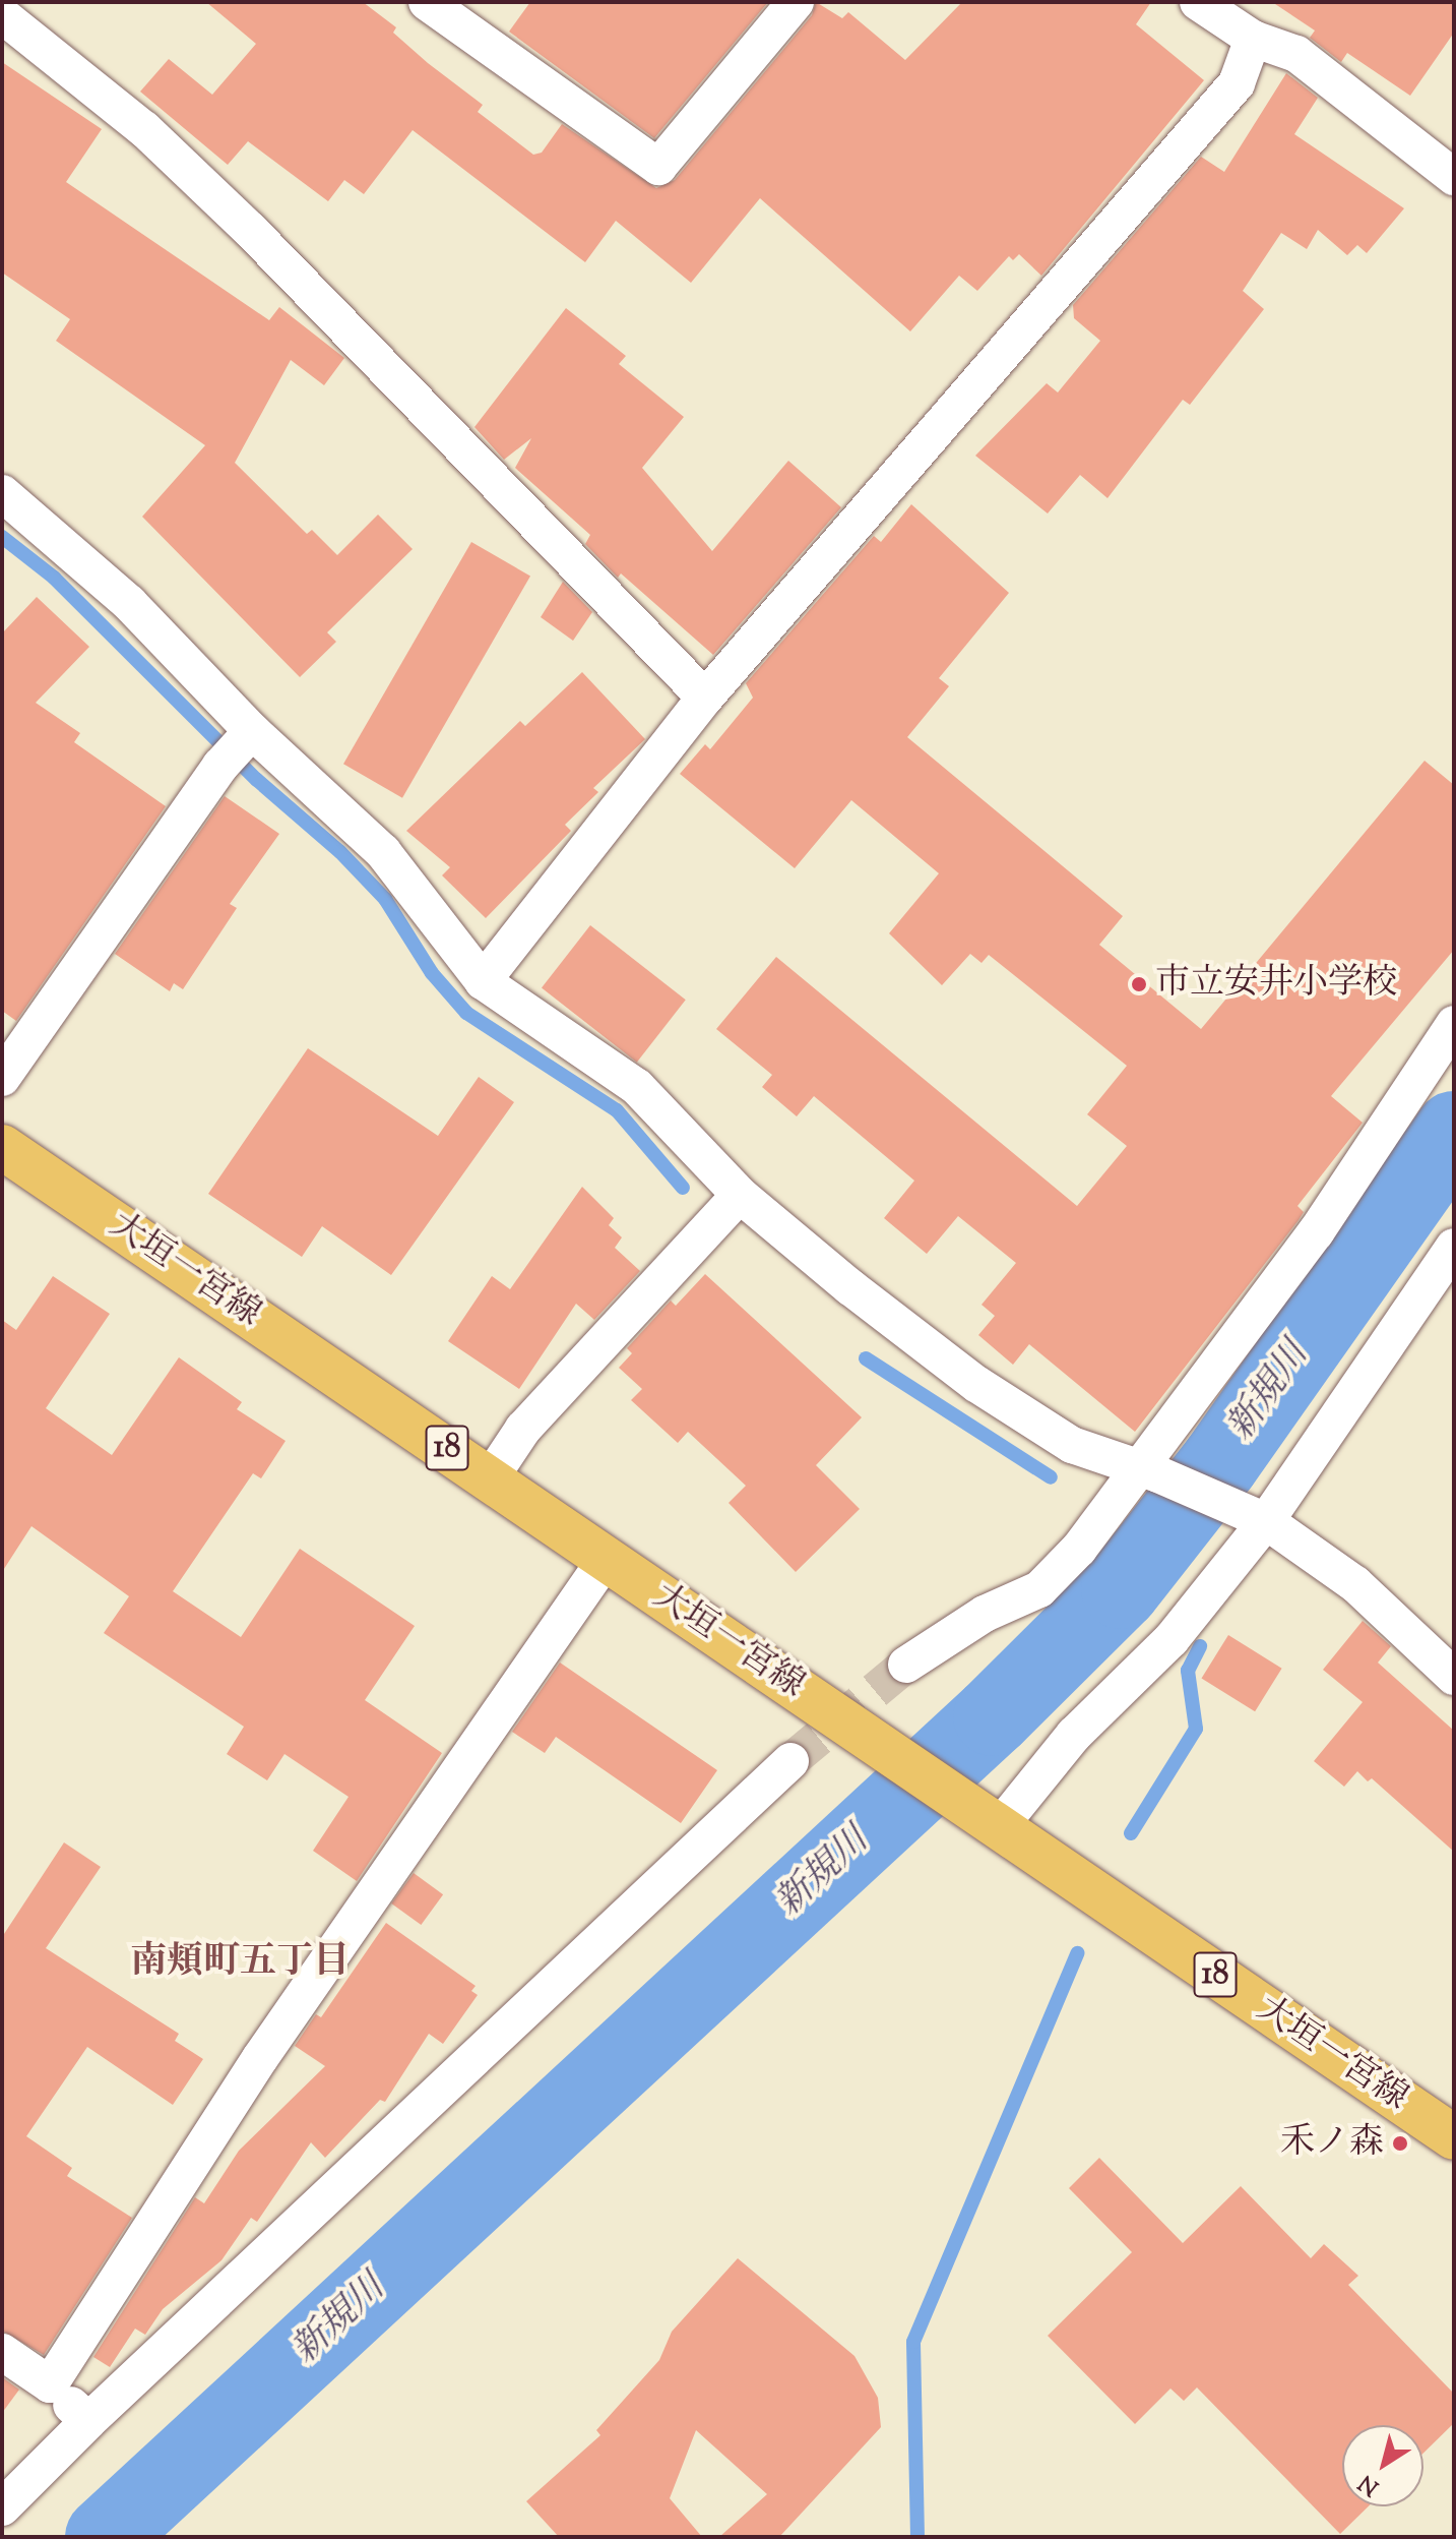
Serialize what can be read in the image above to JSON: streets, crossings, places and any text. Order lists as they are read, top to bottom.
{
  "streets": {
    "main road": ["大垣一宮線", "18"]
  },
  "districts": ["南頬町五丁目"],
  "water": ["新規川"],
  "places": ["市立安井小学校", "禾ノ森"],
  "north": "bottom left"
}
